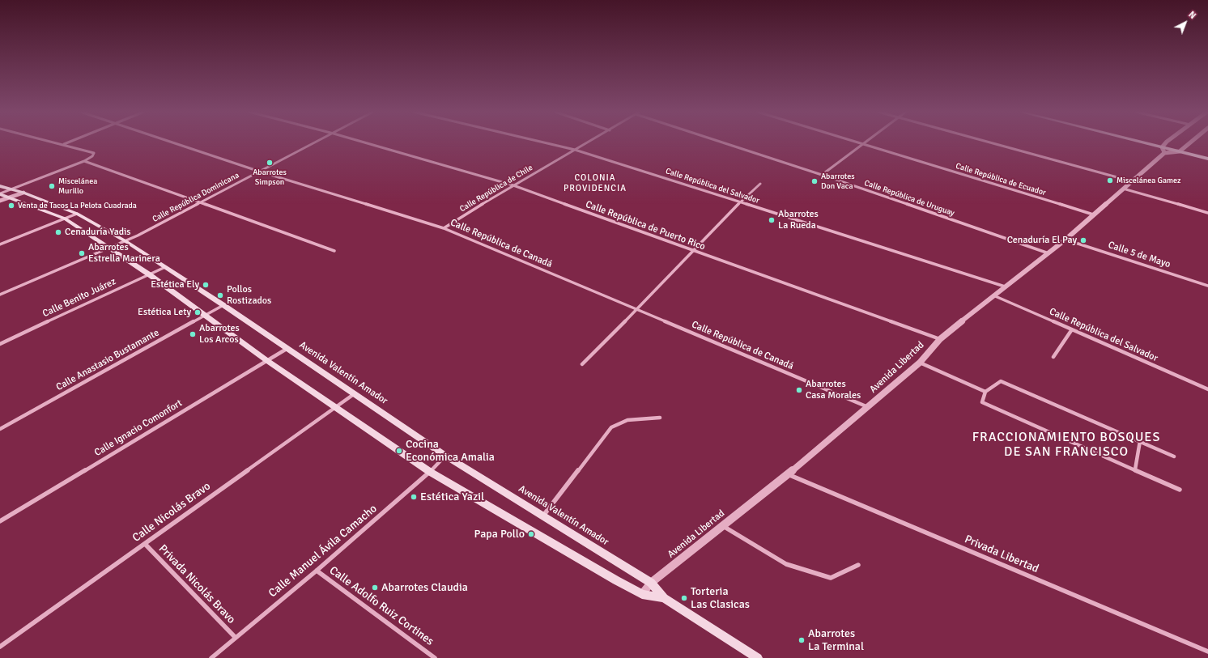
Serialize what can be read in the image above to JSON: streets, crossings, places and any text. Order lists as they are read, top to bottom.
{
  "streets": {
    "main road": ["Avenida Valentín Amador"],
    "street": [
      "Calle República de Ecuador",
      "Calle República del Salvador",
      "Calle República de Chile",
      "Calle República Dominicana",
      "Calle República de Uruguay",
      "Calle República de Puerto Rico",
      "Calle República de Canadá",
      "Calle 5 de Mayo",
      "Calle Benito Juárez",
      "Calle Anastasio Bustamante",
      "Avenida Libertad",
      "Calle Ignacio Comonfort",
      "Calle Nicolás Bravo",
      "Calle Manuel Ávila Camacho",
      "Privada Libertad",
      "Privada Nicolás Bravo",
      "Calle Adolfo Ruiz Cortines"
    ]
  },
  "crossings": [
    ["Calle República de Ecuador", "Avenida Libertad"],
    ["Calle República del Salvador", "Calle República de Chile"],
    ["Calle República del Salvador", "Avenida Libertad"],
    ["Calle República de Chile", "Calle República de Puerto Rico"],
    ["Calle República de Chile", "Calle República de Canadá"],
    ["Calle República Dominicana", "Calle República de Canadá"],
    ["Calle República Dominicana", "Avenida Valentín Amador"],
    ["Calle República de Uruguay", "Avenida Libertad"],
    ["Calle República de Puerto Rico", "Avenida Libertad"],
    ["Calle República de Canadá", "Avenida Libertad"],
    ["Calle 5 de Mayo", "Avenida Libertad"],
    ["Calle Benito Juárez", "Avenida Valentín Amador"],
    ["Calle Anastasio Bustamante", "Avenida Valentín Amador"],
    ["Avenida Libertad", "Avenida Valentín Amador"],
    ["Avenida Libertad", "Privada Libertad"],
    ["Avenida Valentín Amador", "Calle Ignacio Comonfort"],
    ["Avenida Valentín Amador", "Calle Nicolás Bravo"],
    ["Avenida Valentín Amador", "Calle Manuel Ávila Camacho"],
    ["Calle Nicolás Bravo", "Privada Nicolás Bravo"],
    ["Calle Manuel Ávila Camacho", "Privada Nicolás Bravo"],
    ["Calle Manuel Ávila Camacho", "Calle Adolfo Ruiz Cortines"]
  ],
  "districts": ["COLONIA PROVIDENCIA", "FRACCIONAMIENTO BOSQUES DE SAN FRANCISCO"],
  "places": [
    "Abarrotes Simpson",
    "Miscelánea Gamez",
    "Abarrotes Don Vaca",
    "Miscelánea Murillo",
    "Venta de Tacos La Pelota Cuadrada",
    "Abarrotes La Rueda",
    "Cenaduría Yadis",
    "Cenaduría El Pay",
    "Abarrotes Estrella Marinera",
    "Estética Ely",
    "Pollos Rostizados",
    "Estética Lety",
    "Abarrotes Los Arcos",
    "Abarrotes Casa Morales",
    "Cocina Económica Amalia",
    "Estética Yazil",
    "Papa Pollo",
    "Abarrotes Claudia",
    "Torteria Las Clasicas",
    "Abarrotes La Terminal"
  ],
  "north": "top right"
}
